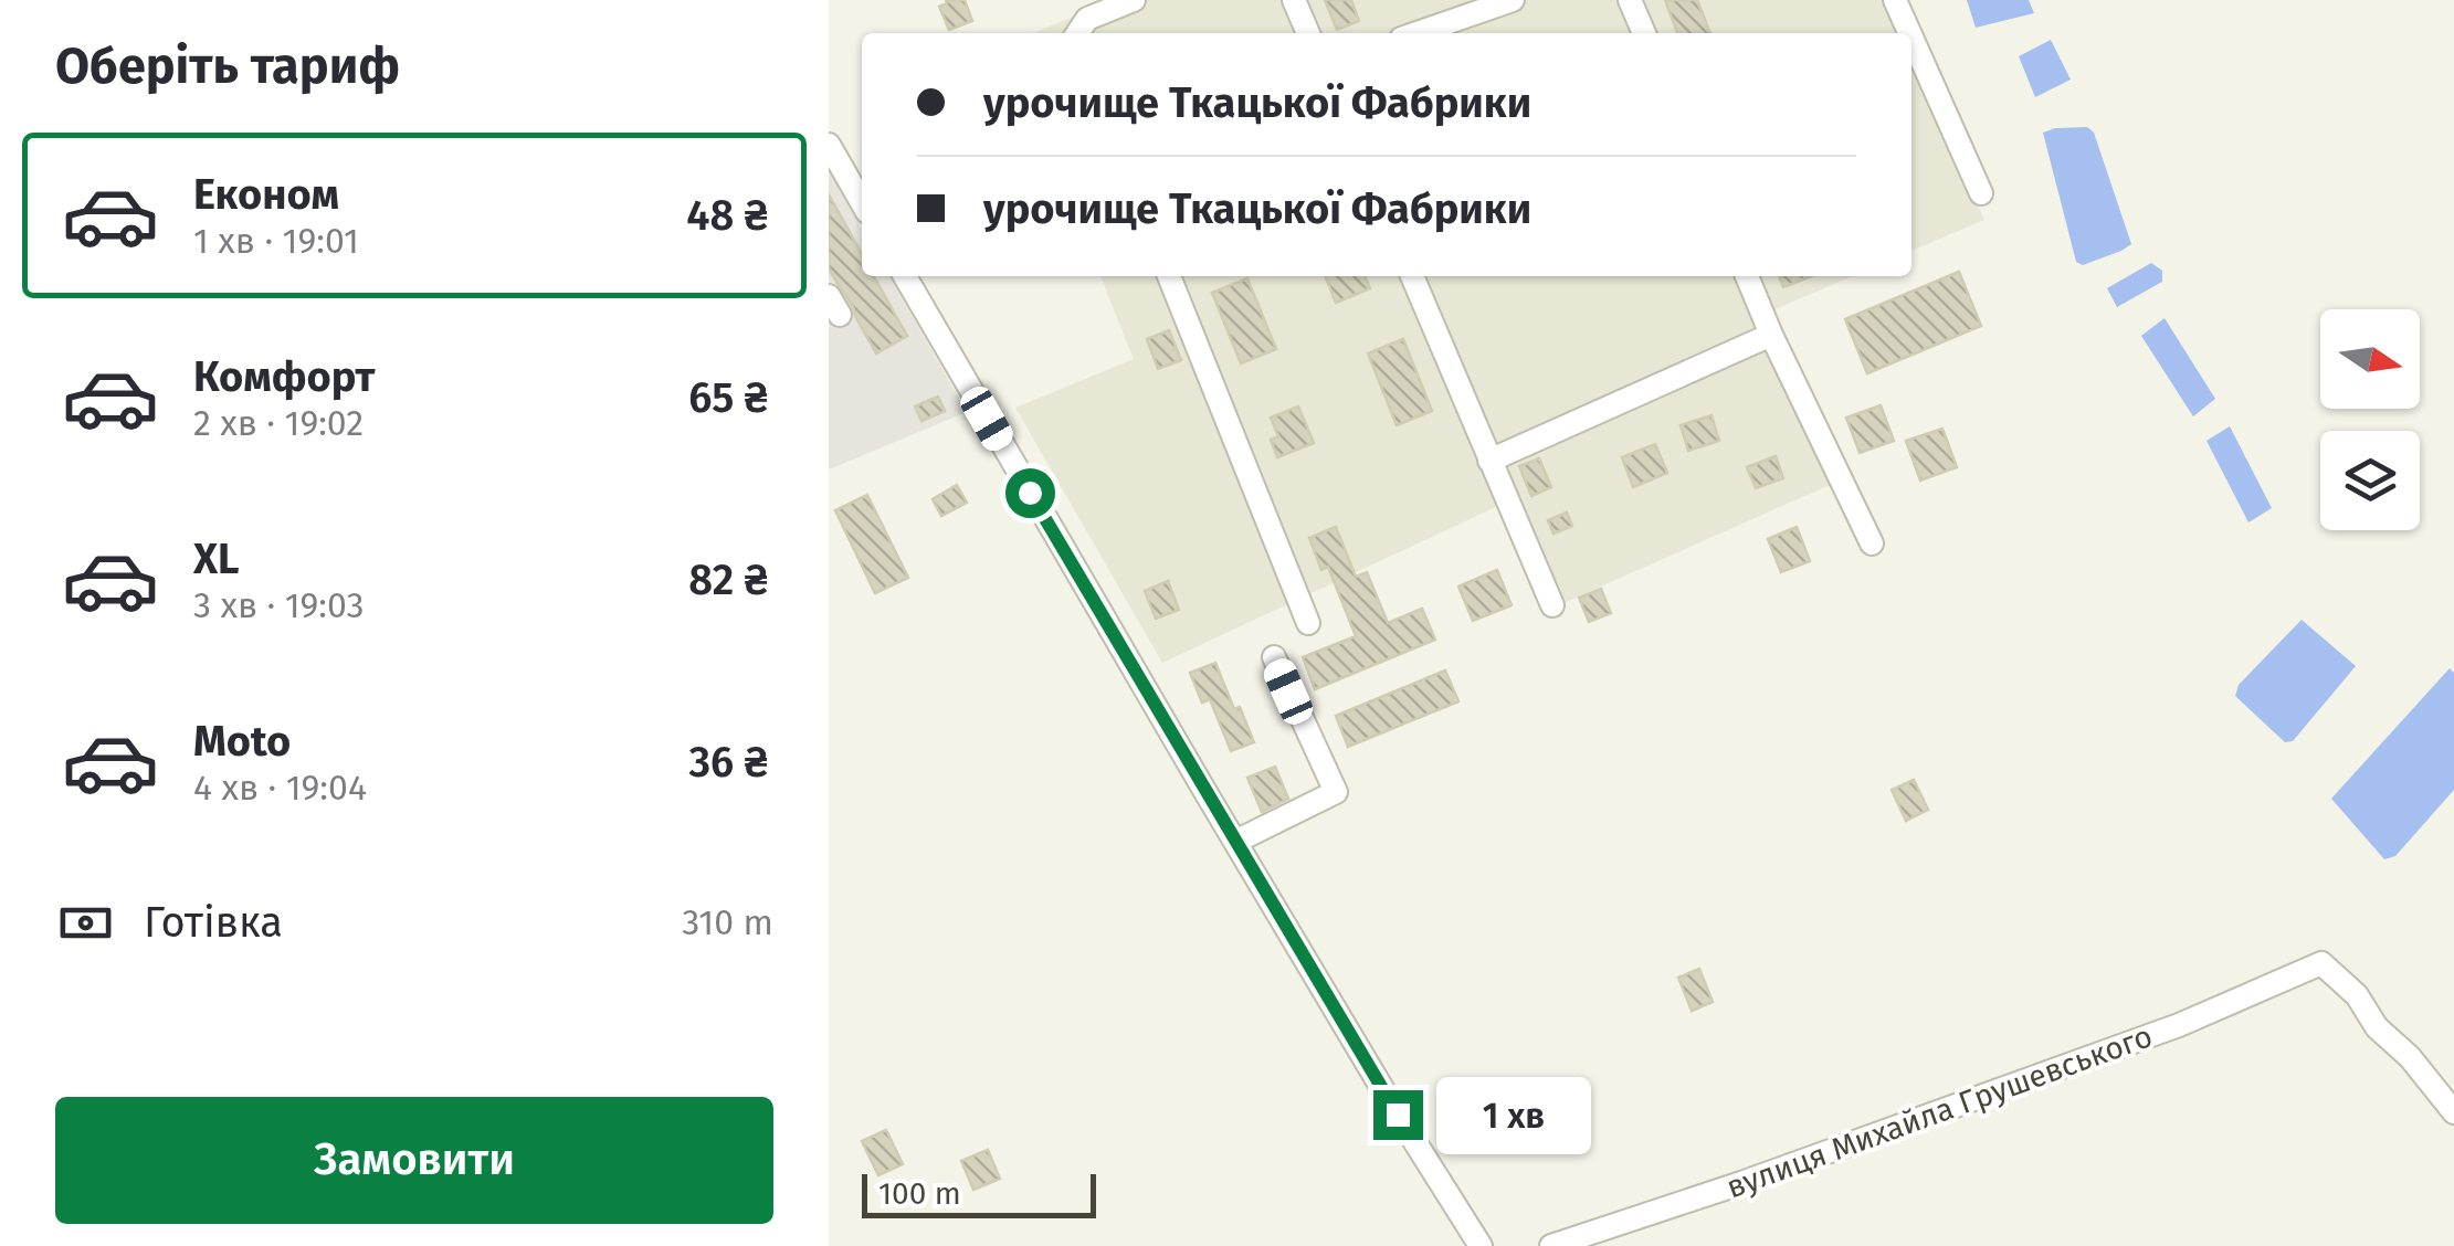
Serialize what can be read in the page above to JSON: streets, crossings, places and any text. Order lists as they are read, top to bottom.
{
  "streets": {
    "street": ["вулиця Михайла Грушевського"]
  },
  "scale_bar": "100 m",
  "north": "right",
  "page": {
    "heading": "Оберіть тариф",
    "banner": ["урочище Ткацької Фабрики", "урочище Ткацької Фабрики"],
    "list": [
      {
        "name": "Економ",
        "note": "1 хв · 19:01",
        "value": "48 ₴"
      },
      {
        "name": "Комфорт",
        "note": "2 хв · 19:02",
        "value": "65 ₴"
      },
      {
        "name": "XL",
        "note": "3 хв · 19:03",
        "value": "82 ₴"
      },
      {
        "name": "Moto",
        "note": "4 хв · 19:04",
        "value": "36 ₴"
      }
    ],
    "pay": ["Готівка", "310 m"],
    "buttons": "Замовити",
    "bubble": "1 хв",
    "scale": "100 m"
  }
}
